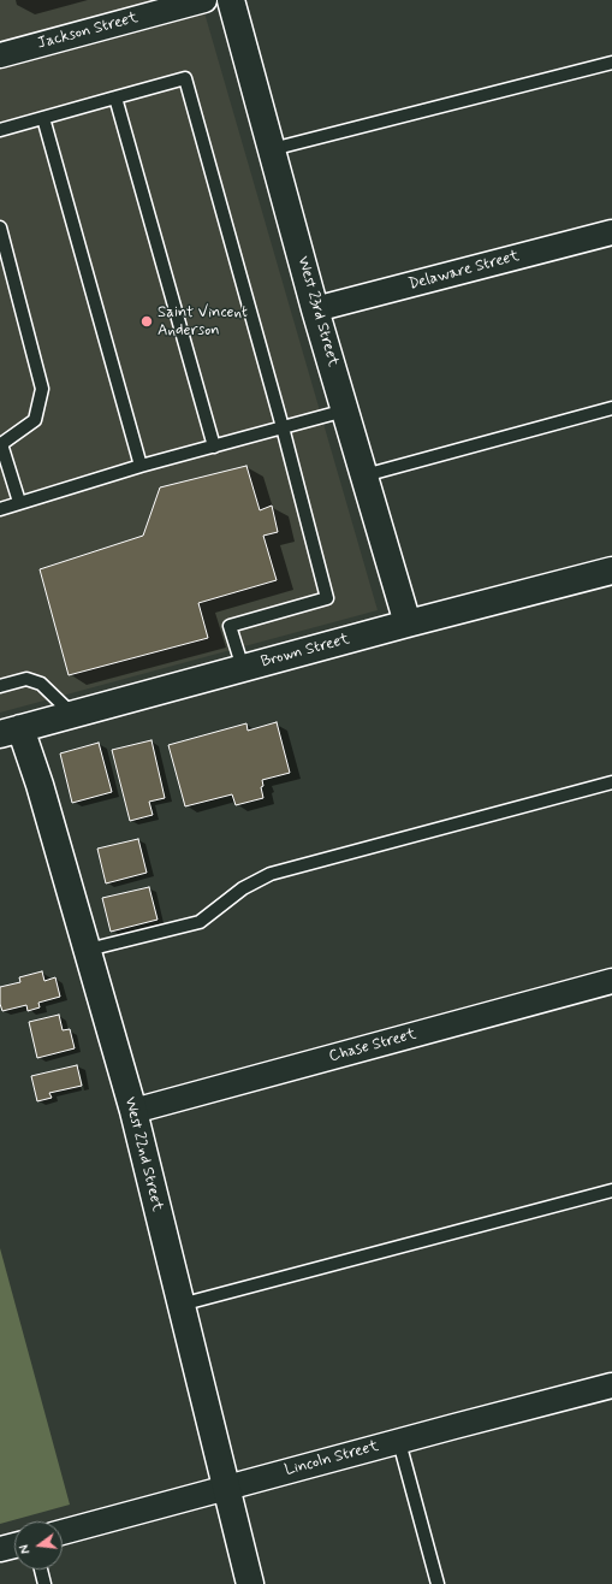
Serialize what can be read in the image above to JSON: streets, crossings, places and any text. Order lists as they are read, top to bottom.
{
  "streets": {
    "street": [
      "Jackson Street",
      "Delaware Street",
      "West 23rd Street",
      "Brown Street",
      "Chase Street",
      "West 22nd Street",
      "Lincoln Street"
    ]
  },
  "crossings": [
    ["Delaware Street", "West 23rd Street"],
    ["West 23rd Street", "Brown Street"],
    ["Brown Street", "West 22nd Street"],
    ["Chase Street", "West 22nd Street"],
    ["West 22nd Street", "Lincoln Street"]
  ],
  "places": ["Saint Vincent Anderson"],
  "north": "left"
}
